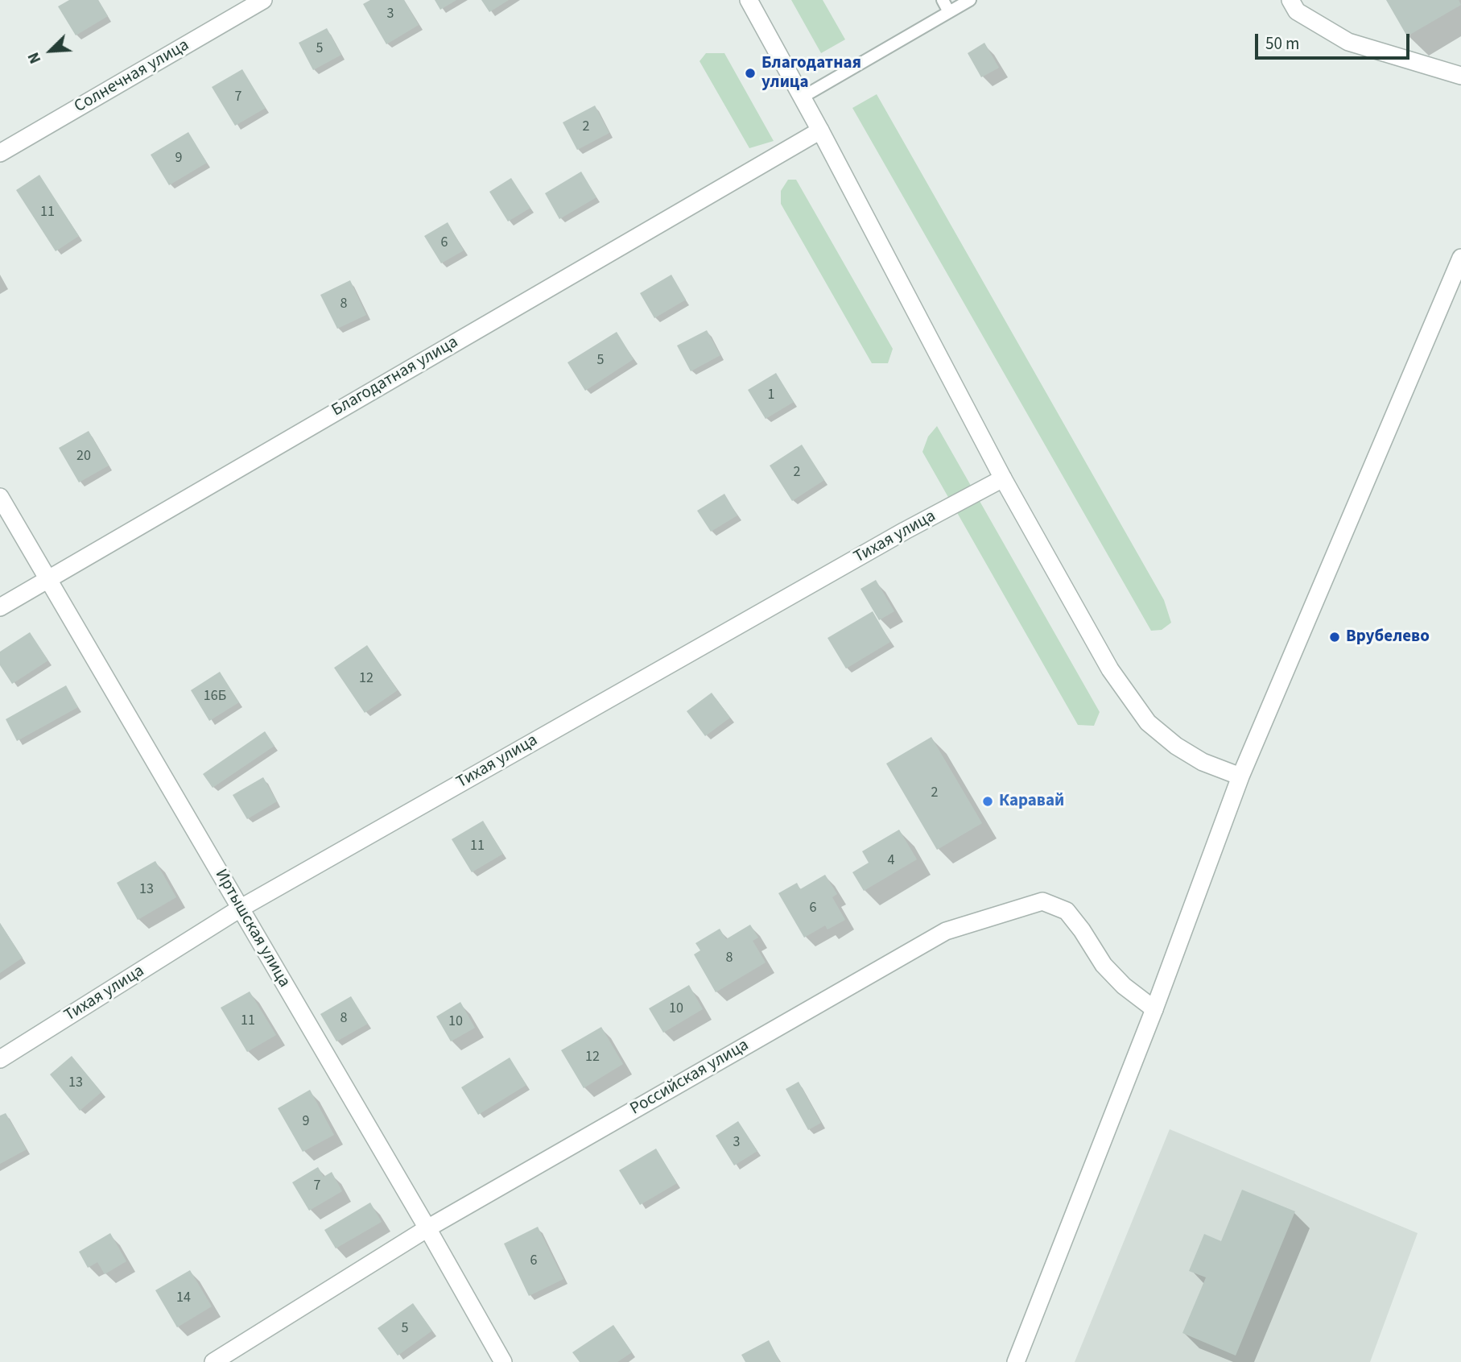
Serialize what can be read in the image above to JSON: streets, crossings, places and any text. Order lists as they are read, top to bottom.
{
  "streets": {
    "street": [
      "Солнечная улица",
      "Благодатная улица",
      "Тихая улица",
      "Иртышская улица",
      "Российская улица"
    ]
  },
  "crossings": [
    ["Благодатная улица", "Иртышская улица"],
    ["Тихая улица", "Иртышская улица"],
    ["Иртышская улица", "Российская улица"]
  ],
  "places": ["Благодатная улица", "Врубелево", "Каравай"],
  "house_numbers": [
    "3",
    "5",
    "7",
    "2",
    "9",
    "11",
    "6",
    "8",
    "5",
    "1",
    "20",
    "2",
    "12",
    "16Б",
    "2",
    "11",
    "4",
    "13",
    "6",
    "8",
    "10",
    "8",
    "11",
    "10",
    "12",
    "13",
    "9",
    "3",
    "7",
    "6",
    "14",
    "5"
  ],
  "scale_bar": "50 m",
  "north": "bottom left"
}
